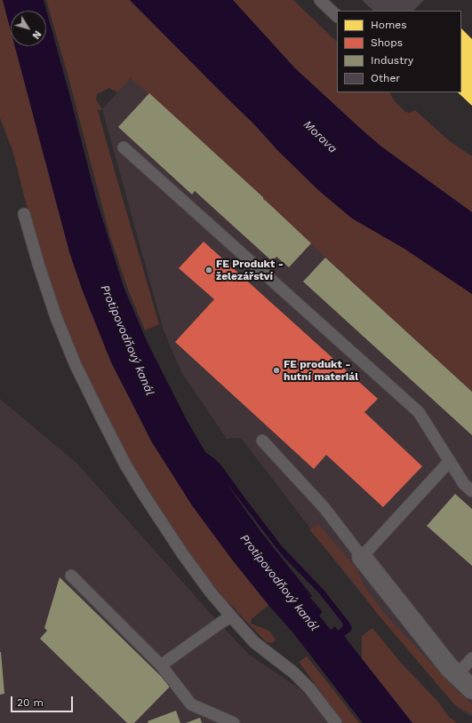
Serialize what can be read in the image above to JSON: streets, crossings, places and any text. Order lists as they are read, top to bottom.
{
  "water": ["Morava", "Protipovodňový kanál"],
  "places": ["FE Produkt - železářství", "FE produkt - hutní materiál"],
  "legend": [
    "Homes",
    "Shops",
    "Industry",
    "Other"
  ],
  "scale_bar": "20 m",
  "north": "bottom right"
}
